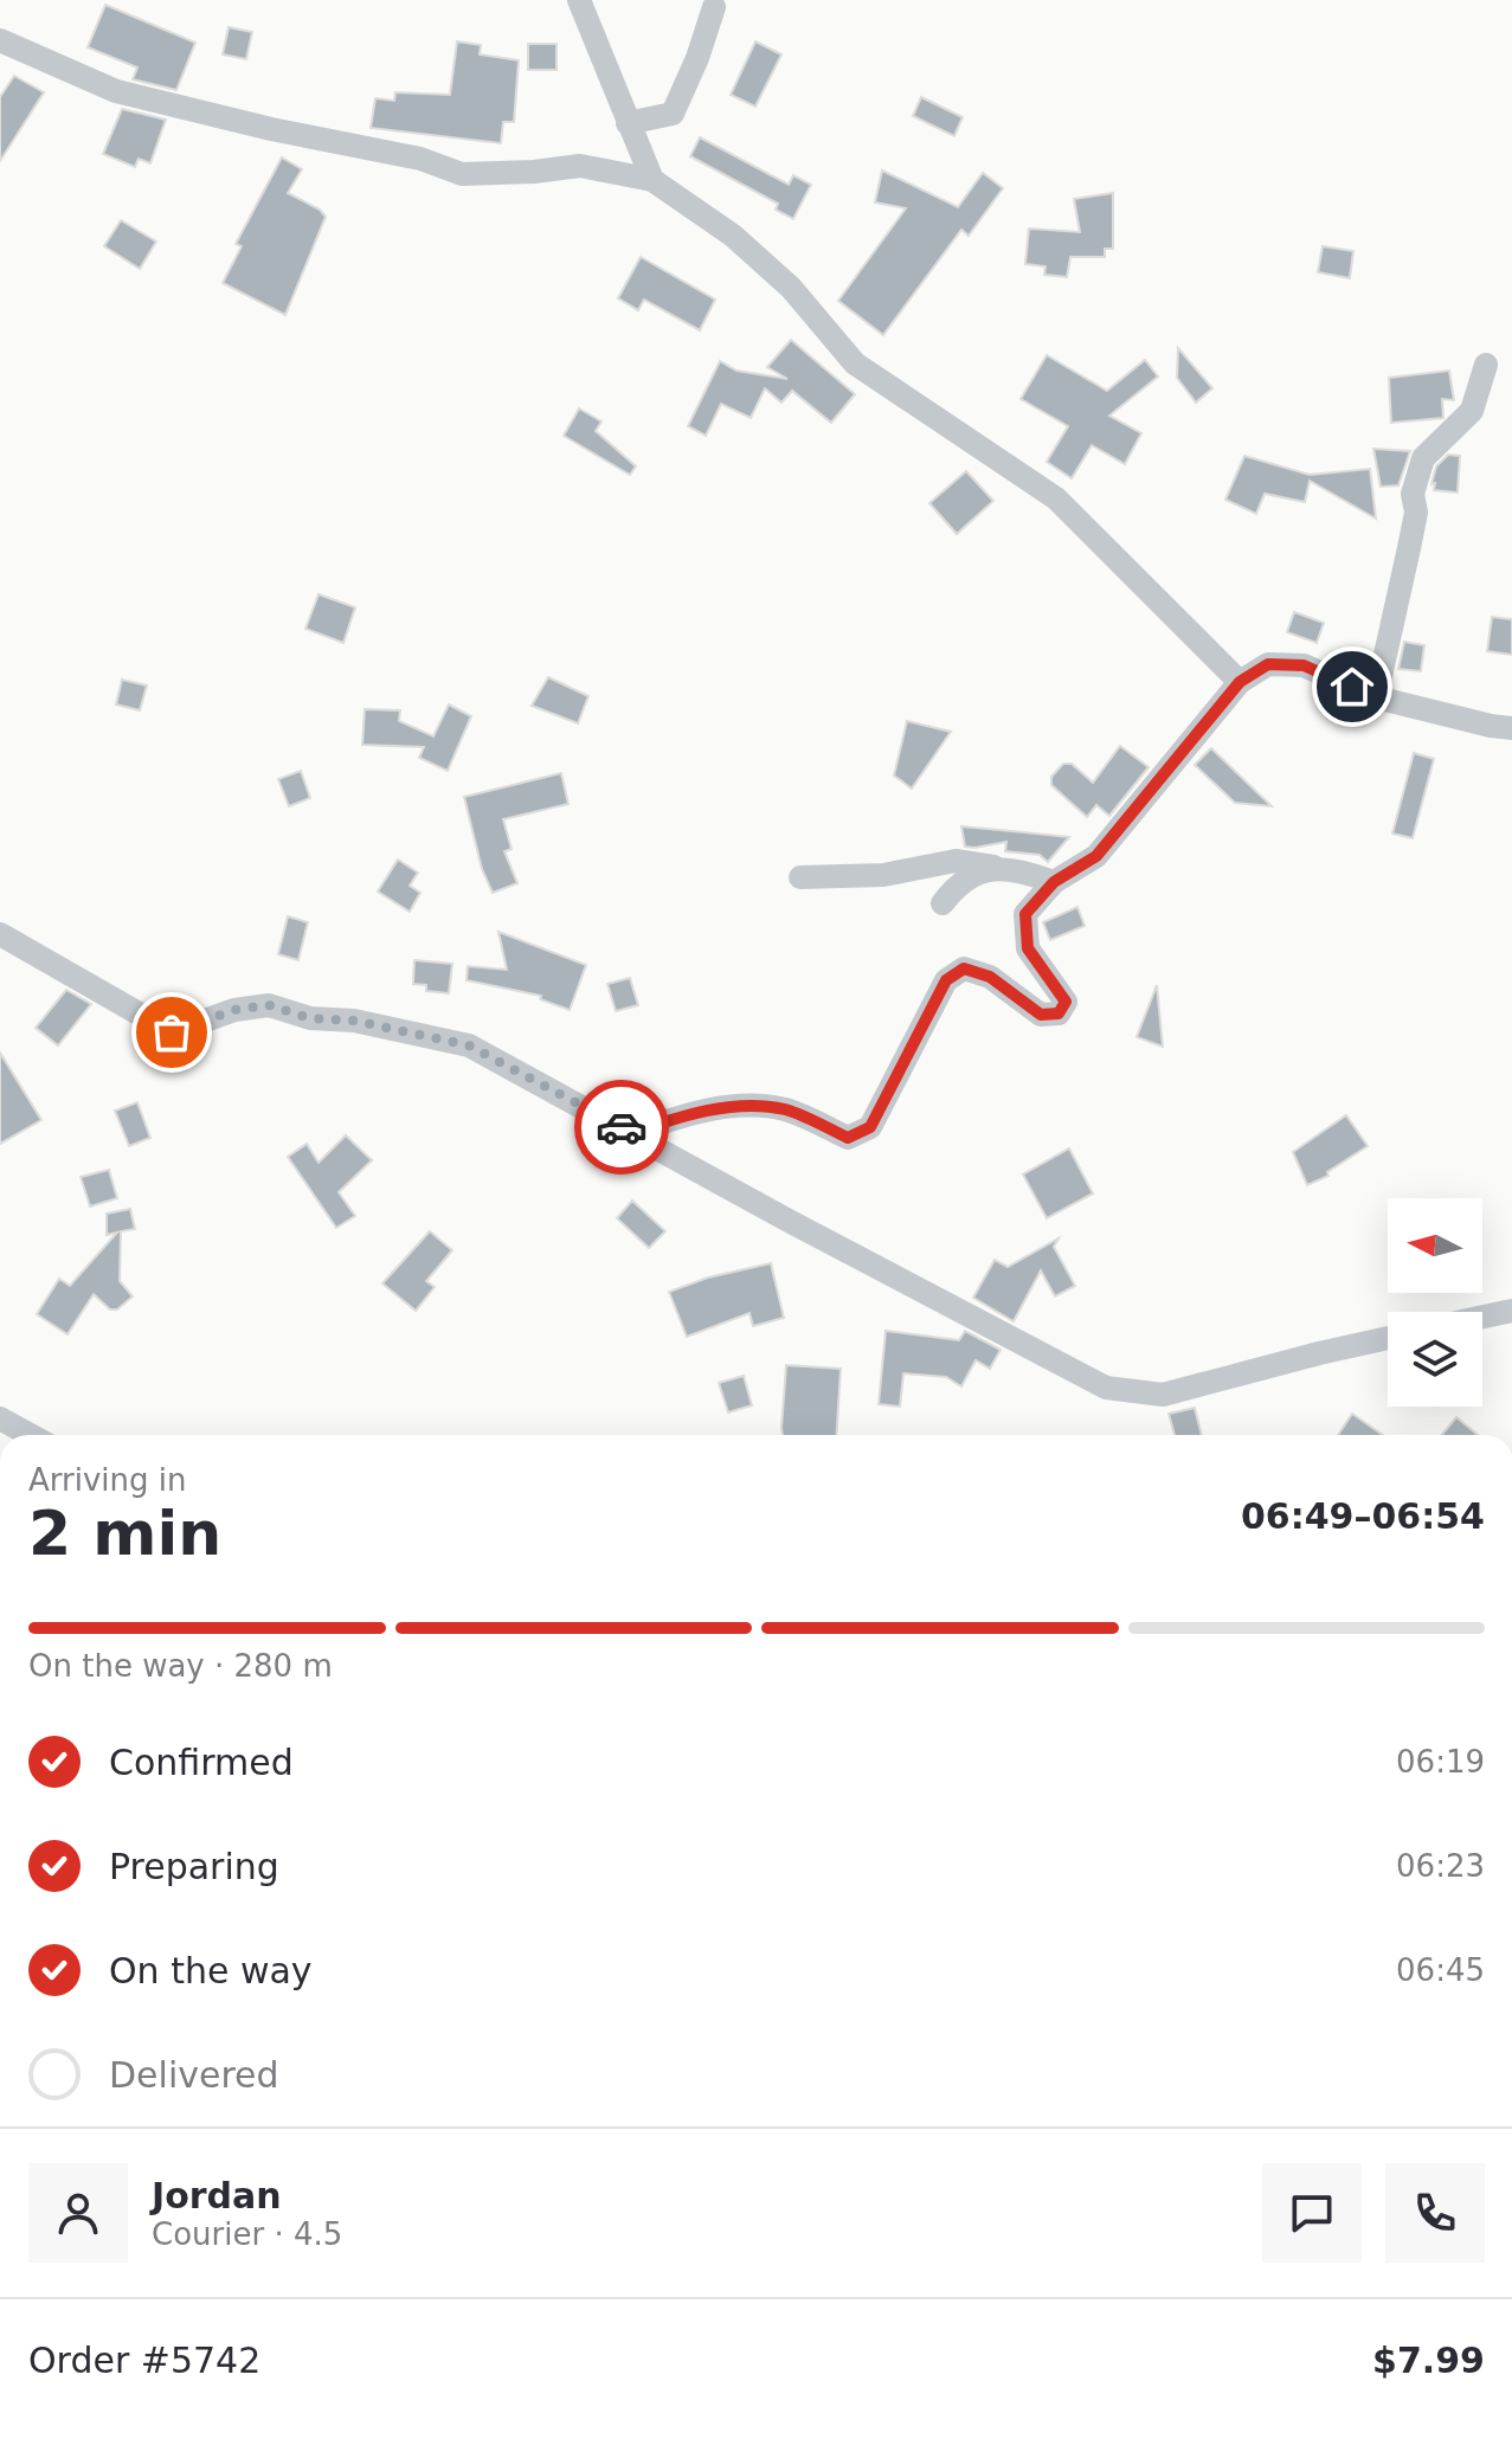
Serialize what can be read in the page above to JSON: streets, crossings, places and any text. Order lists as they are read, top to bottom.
{
  "north": "left",
  "page": {
    "heading": ["2 min", "Arriving in", "06:49–06:54"],
    "panel": [
      "Jordan",
      "Courier · 4.5",
      "Order #5742",
      "$7.99"
    ],
    "bar": "On the way · 280 m",
    "list": [
      ["Confirmed", "06:19"],
      ["Preparing", "06:23"],
      ["On the way", "06:45"],
      "Delivered"
    ]
  }
}
